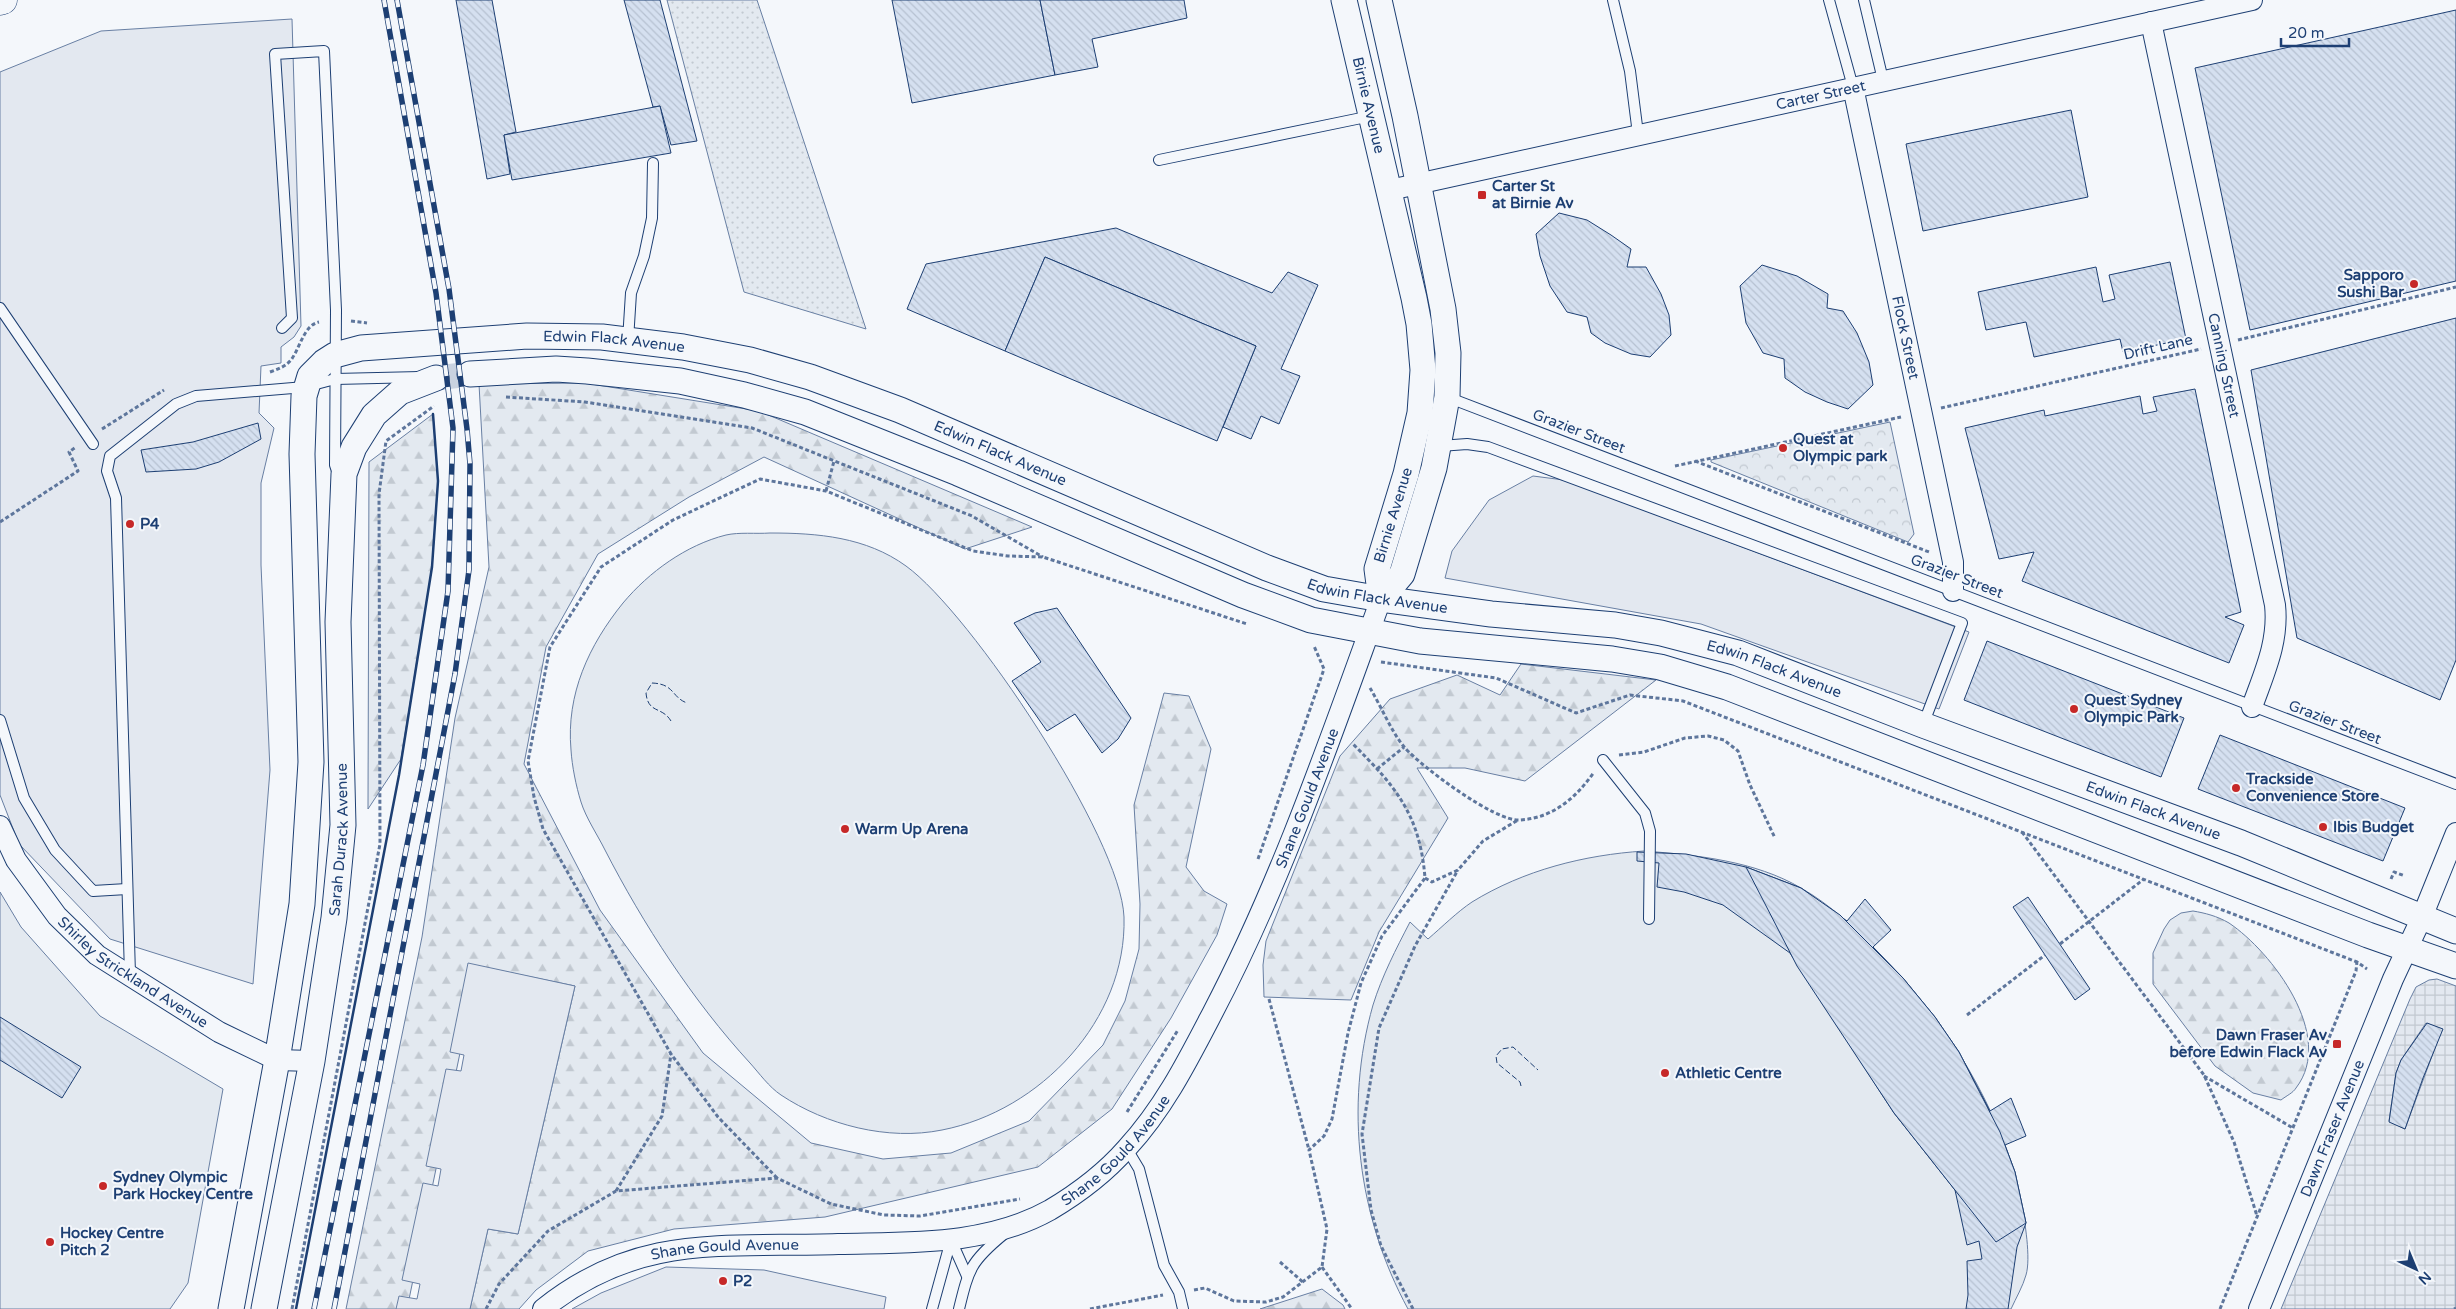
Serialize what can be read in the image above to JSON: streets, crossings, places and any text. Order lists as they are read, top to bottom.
{
  "streets": {
    "street": [
      "Carter Street",
      "Birnie Avenue",
      "Flock Street",
      "Edwin Flack Avenue",
      "Canning Street",
      "Shane Gould Avenue",
      "Sarah Durack Avenue",
      "Shirley Strickland Avenue",
      "Dawn Fraser Avenue"
    ],
    "lane": ["Grazier Street"],
    "path": ["Drift Lane"]
  },
  "crossings": [
    ["Carter Street", "Birnie Avenue"],
    ["Carter Street", "Flock Street"],
    ["Carter Street", "Canning Street"],
    ["Birnie Avenue", "Edwin Flack Avenue"],
    ["Birnie Avenue", "Grazier Street"],
    ["Birnie Avenue", "Shane Gould Avenue"],
    ["Flock Street", "Drift Lane"],
    ["Flock Street", "Grazier Street"],
    ["Edwin Flack Avenue", "Shane Gould Avenue"],
    ["Edwin Flack Avenue", "Sarah Durack Avenue"],
    ["Edwin Flack Avenue", "Dawn Fraser Avenue"],
    ["Drift Lane", "Canning Street"],
    ["Canning Street", "Grazier Street"],
    ["Sarah Durack Avenue", "Shirley Strickland Avenue"]
  ],
  "places": {
    "transit": ["Carter St at Birnie Av", "Dawn Fraser Av before Edwin Flack Av"],
    "other": [
      "Sapporo Sushi Bar",
      "Quest at Olympic park",
      "P4",
      "Quest Sydney Olympic Park",
      "Trackside Convenience Store",
      "Ibis Budget",
      "Warm Up Arena",
      "Athletic Centre",
      "Sydney Olympic Park Hockey Centre",
      "Hockey Centre Pitch 2",
      "P2"
    ]
  },
  "scale_bar": "20 m",
  "north": "bottom right"
}
